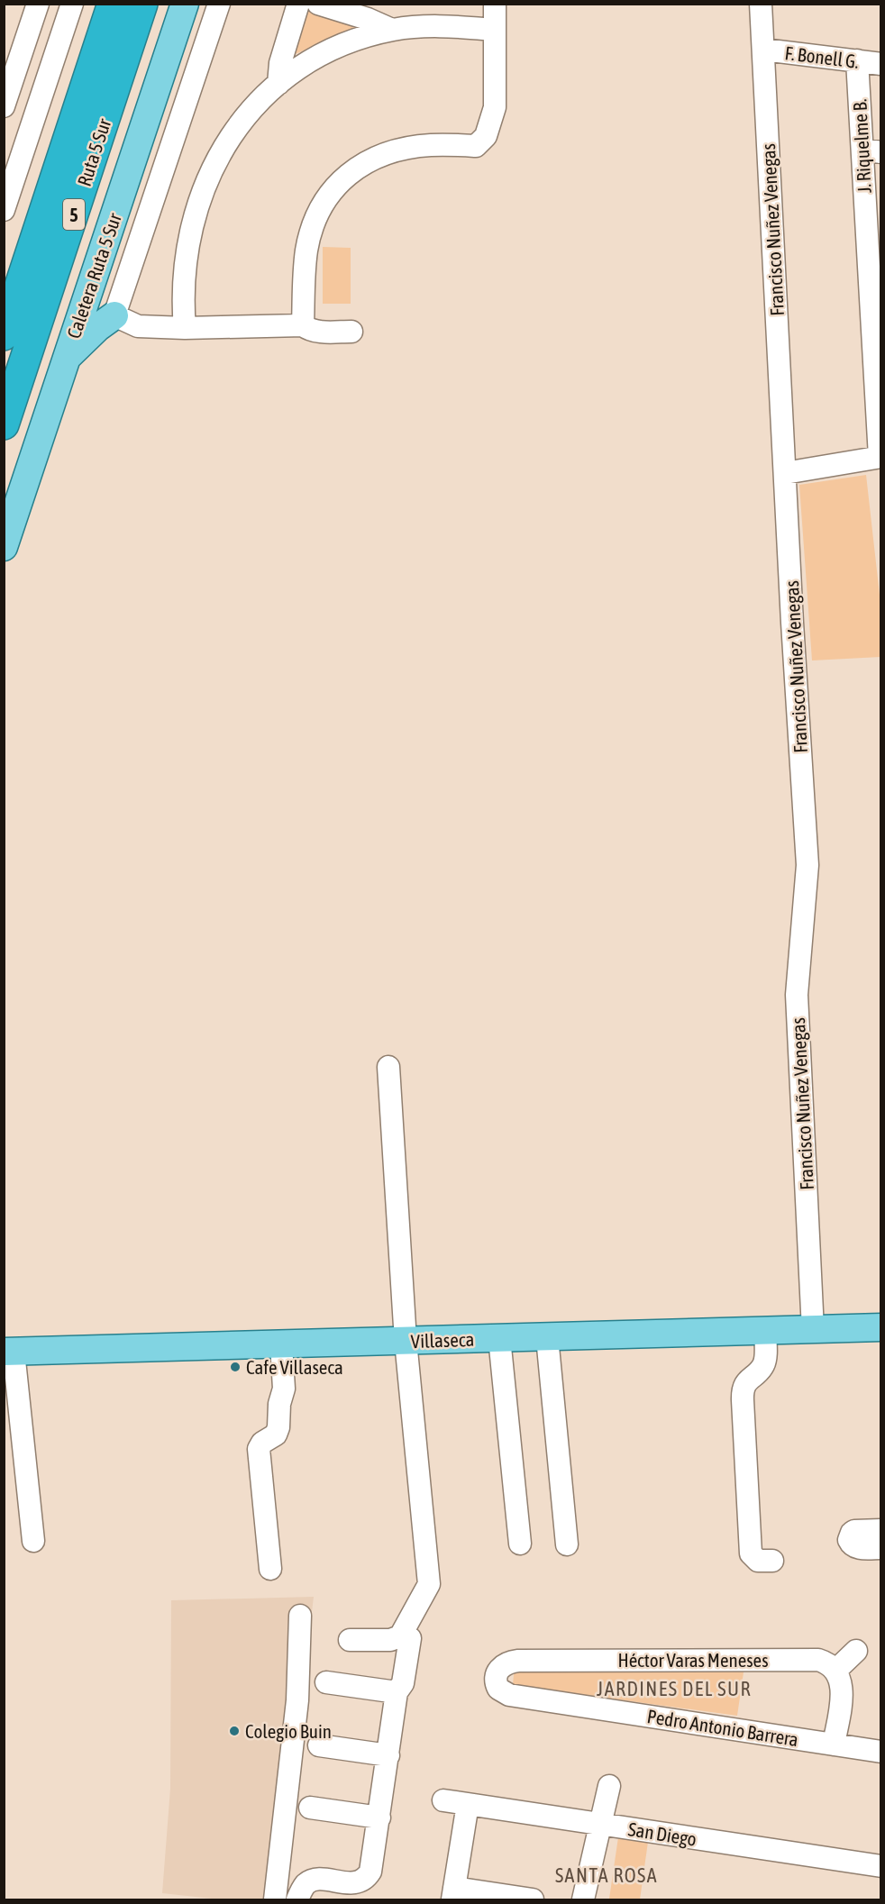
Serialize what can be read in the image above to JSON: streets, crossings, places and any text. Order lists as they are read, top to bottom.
{
  "streets": {
    "highway": ["Ruta 5 Sur", "5"],
    "main road": ["Caletera Ruta 5 Sur", "Villaseca"],
    "street": [
      "F. Bonell G.",
      "J. Riquelme B.",
      "Francisco Nuñez Venegas",
      "Héctor Varas Meneses",
      "Pedro Antonio Barrera",
      "San Diego"
    ]
  },
  "crossings": [
    ["F. Bonell G.", "J. Riquelme B."],
    ["F. Bonell G.", "Francisco Nuñez Venegas"],
    ["Francisco Nuñez Venegas", "Villaseca"],
    ["Héctor Varas Meneses", "Pedro Antonio Barrera"]
  ],
  "districts": ["JARDINES DEL SUR", "SANTA ROSA"],
  "places": ["Cafe Villaseca", "Colegio Buin"]
}
